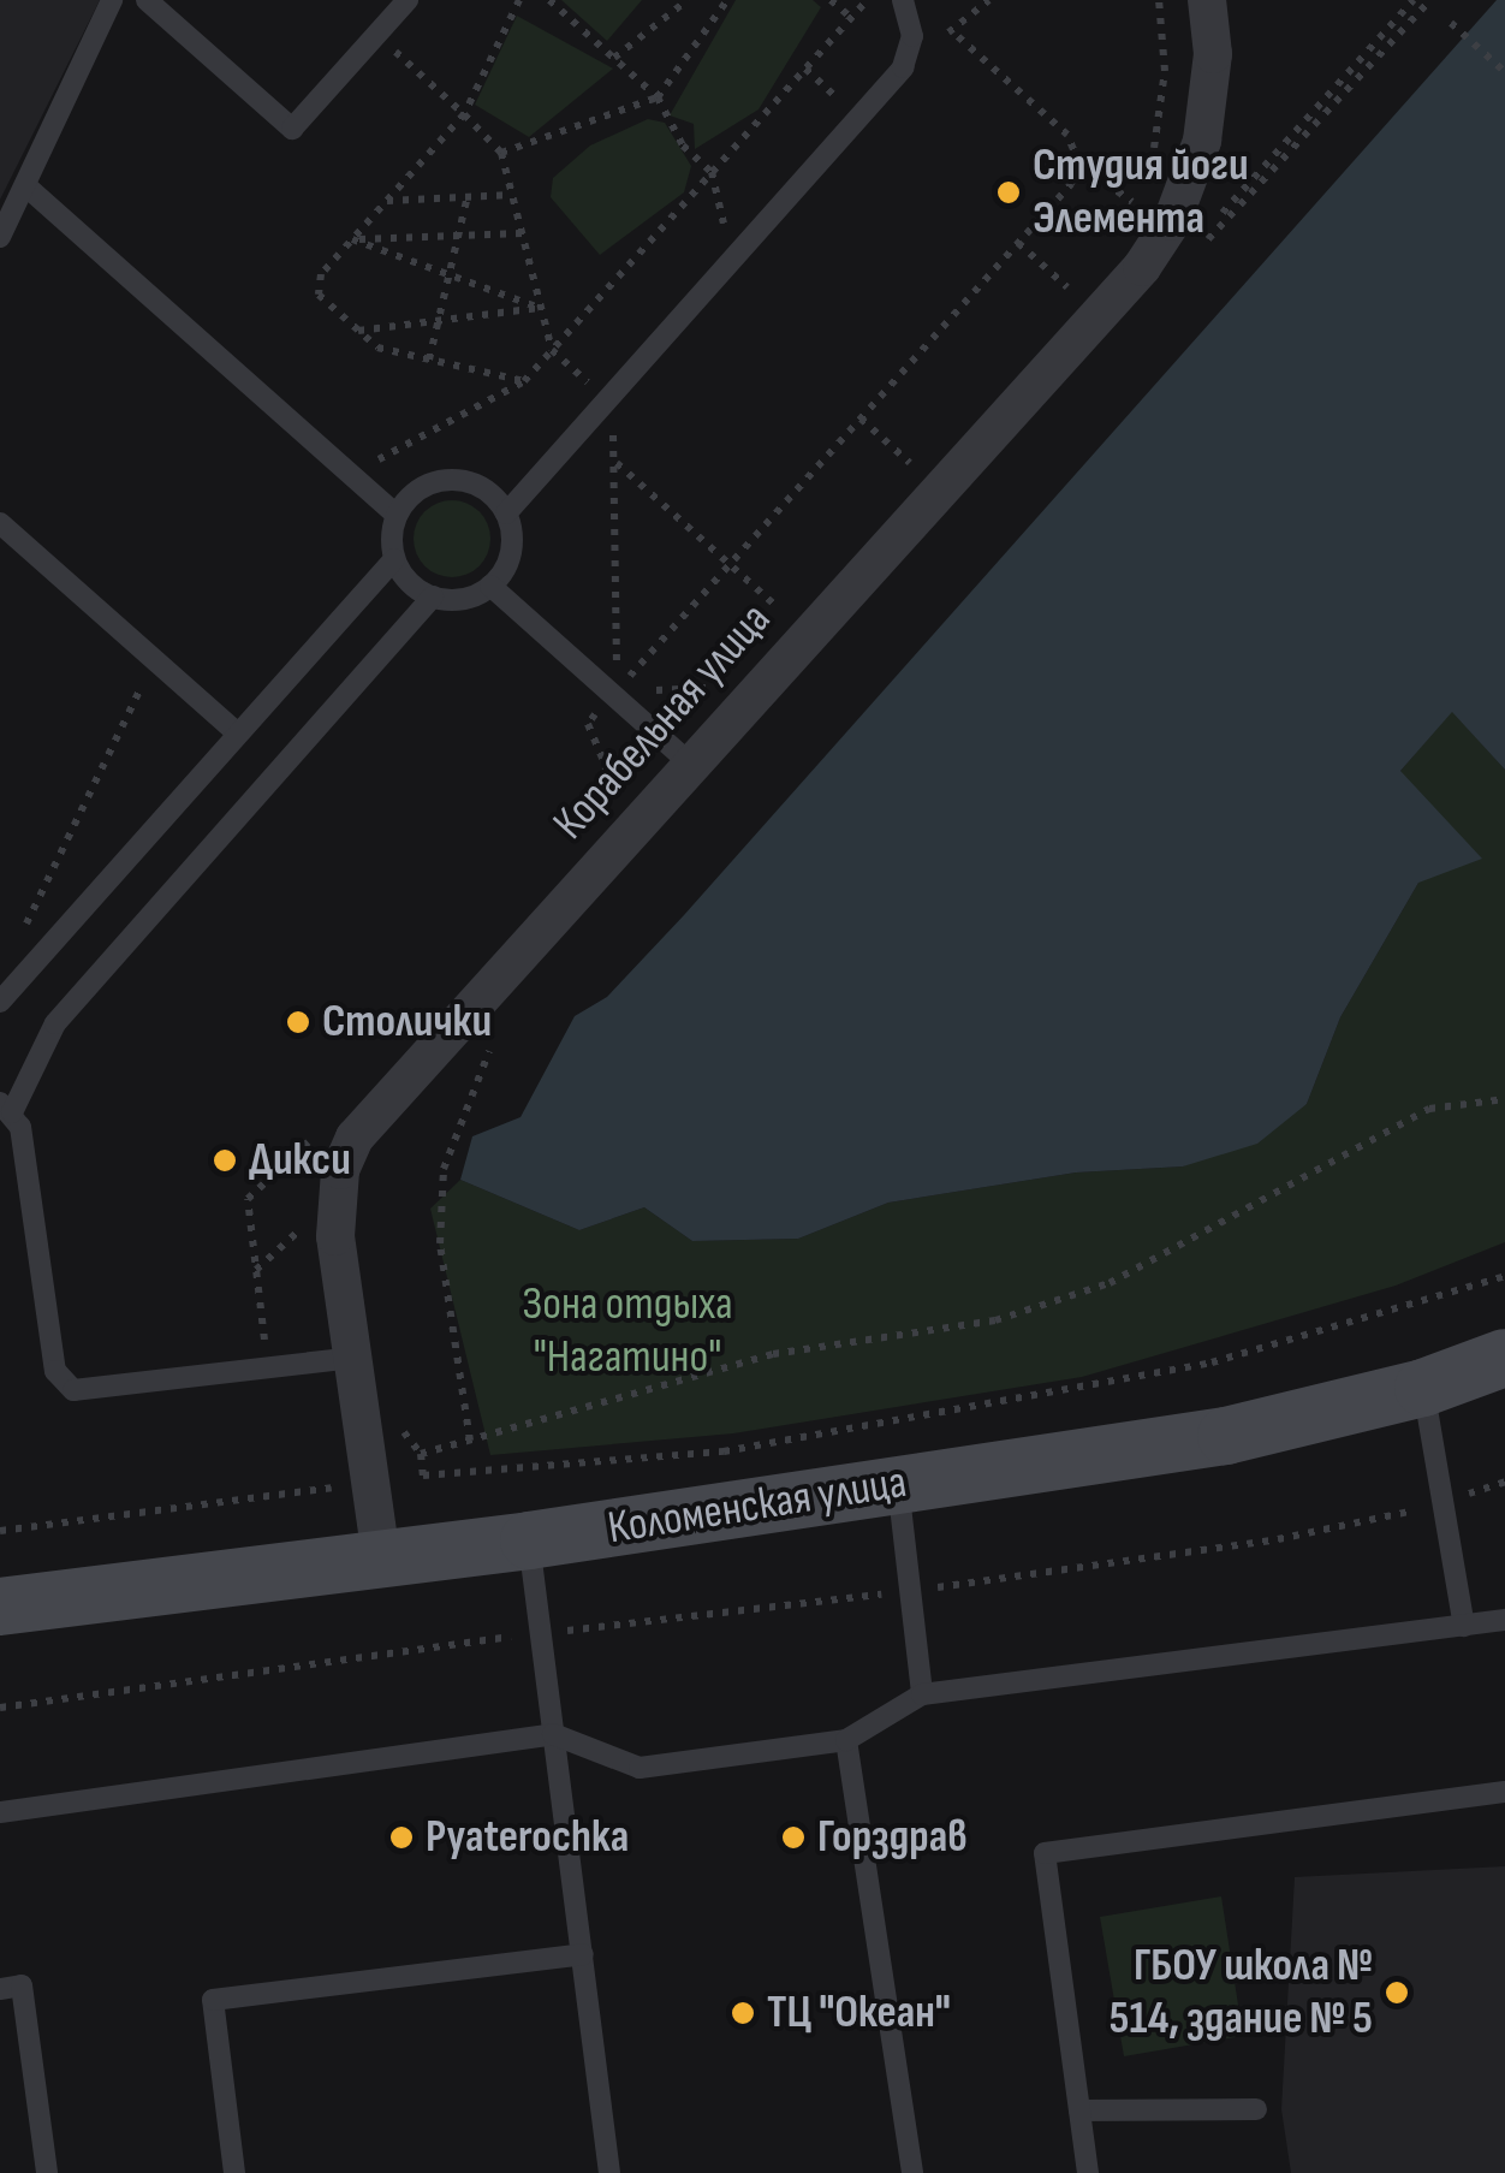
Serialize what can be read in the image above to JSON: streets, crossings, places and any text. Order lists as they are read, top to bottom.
{
  "streets": {
    "street": ["Корабельная улица", "Коломенская улица"]
  },
  "crossings": [
    ["Корабельная улица", "Коломенская улица"]
  ],
  "parks": ["Зона отдыха \"Нагатино\""],
  "places": [
    "Студия йоги Элемента",
    "Столички",
    "Дикси",
    "Pyaterochka",
    "Горздрав",
    "ГБОУ школа № 514, здание № 5",
    "ТЦ \"Океан\""
  ]
}
